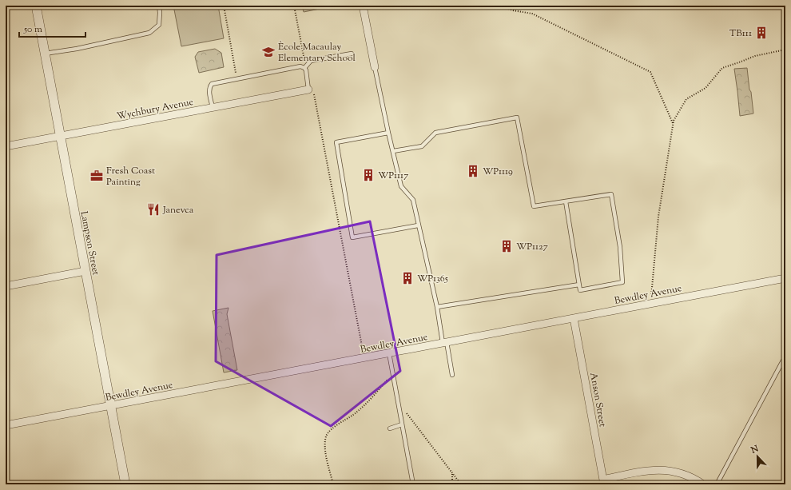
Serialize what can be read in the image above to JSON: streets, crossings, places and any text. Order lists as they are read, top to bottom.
{
  "streets": {
    "street": [
      "Wychbury Avenue",
      "Lampson Street",
      "Bewdley Avenue",
      "Anson Street"
    ]
  },
  "crossings": [
    ["Wychbury Avenue", "Lampson Street"],
    ["Lampson Street", "Bewdley Avenue"],
    ["Bewdley Avenue", "Anson Street"]
  ],
  "places": {
    "building": [
      "TB111",
      "WP1119",
      "WP1117",
      "WP1127",
      "WP1365"
    ],
    "school or university": ["Ècole Macaulay Elementary School"],
    "office": ["Fresh Coast Painting"],
    "restaurant": ["Janevca"]
  },
  "scale_bar": "50 m",
  "north": "top"
}
